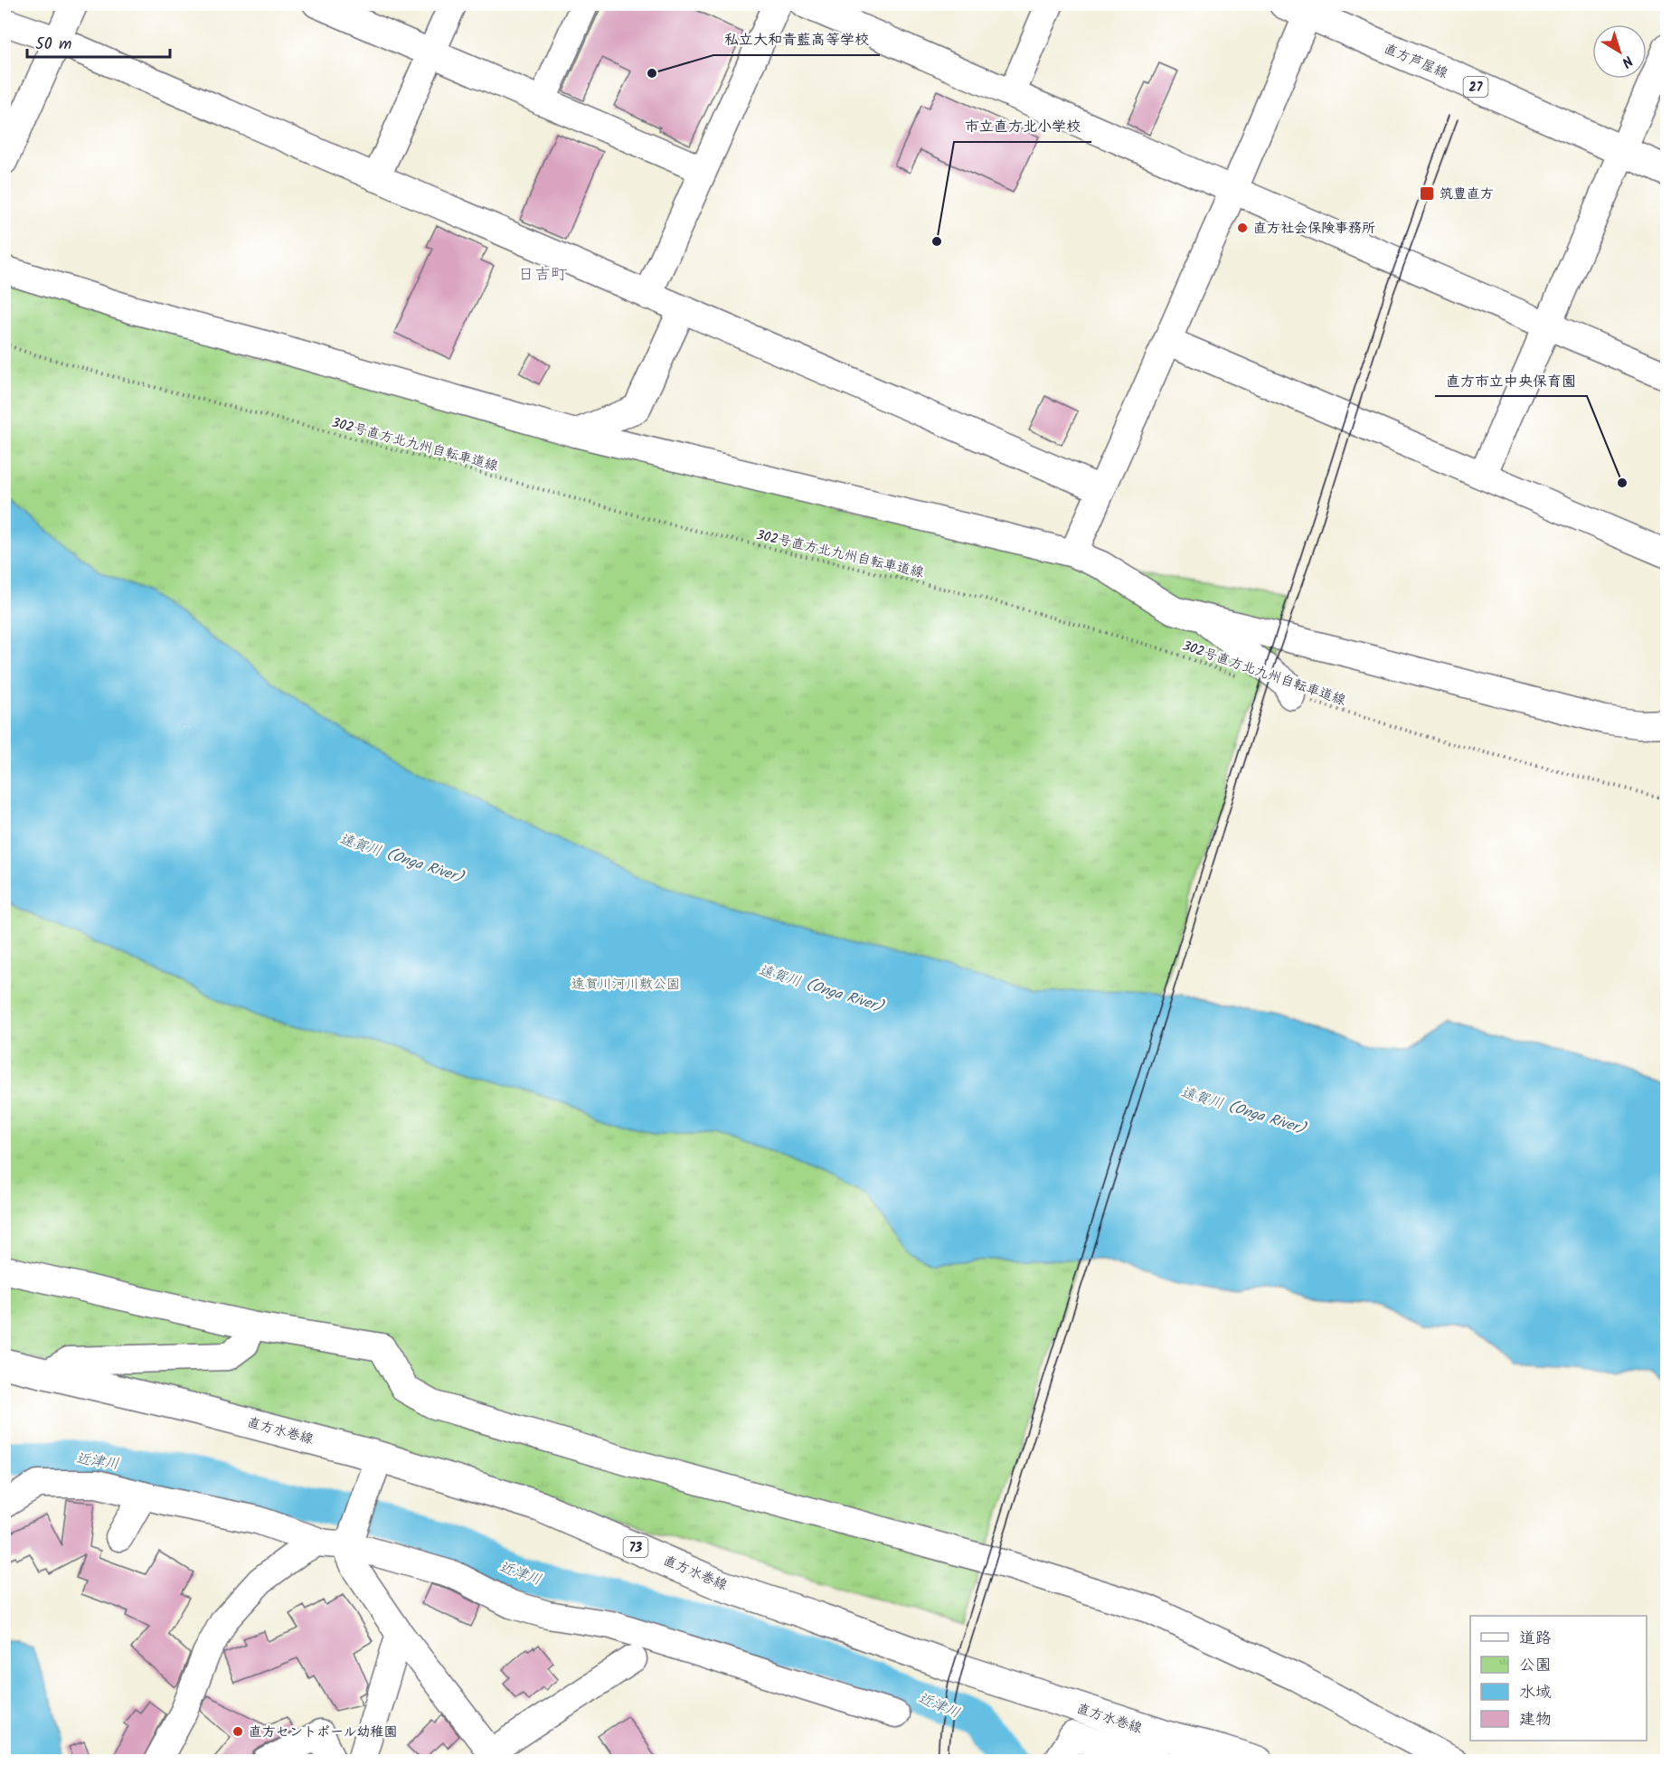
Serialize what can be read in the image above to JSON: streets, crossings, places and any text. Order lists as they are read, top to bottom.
{
  "streets": {
    "main road": [
      "直方芦屋線",
      "27",
      "直方水巻線",
      "73"
    ],
    "path": ["302号直方北九州自転車道線"]
  },
  "districts": ["日吉町"],
  "water": ["遠賀川 (Onga River)", "近津川"],
  "parks": ["遠賀川河川敷公園"],
  "places": {
    "other": [
      "私立大和青藍高等学校",
      "直方社会保険事務所",
      "市立直方北小学校",
      "直方市立中央保育園",
      "直方セントポール幼稚園"
    ],
    "transit": ["筑豊直方"]
  },
  "legend": [
    "道路",
    "公園",
    "水域",
    "建物"
  ],
  "scale_bar": "50 m",
  "north": "bottom right"
}
